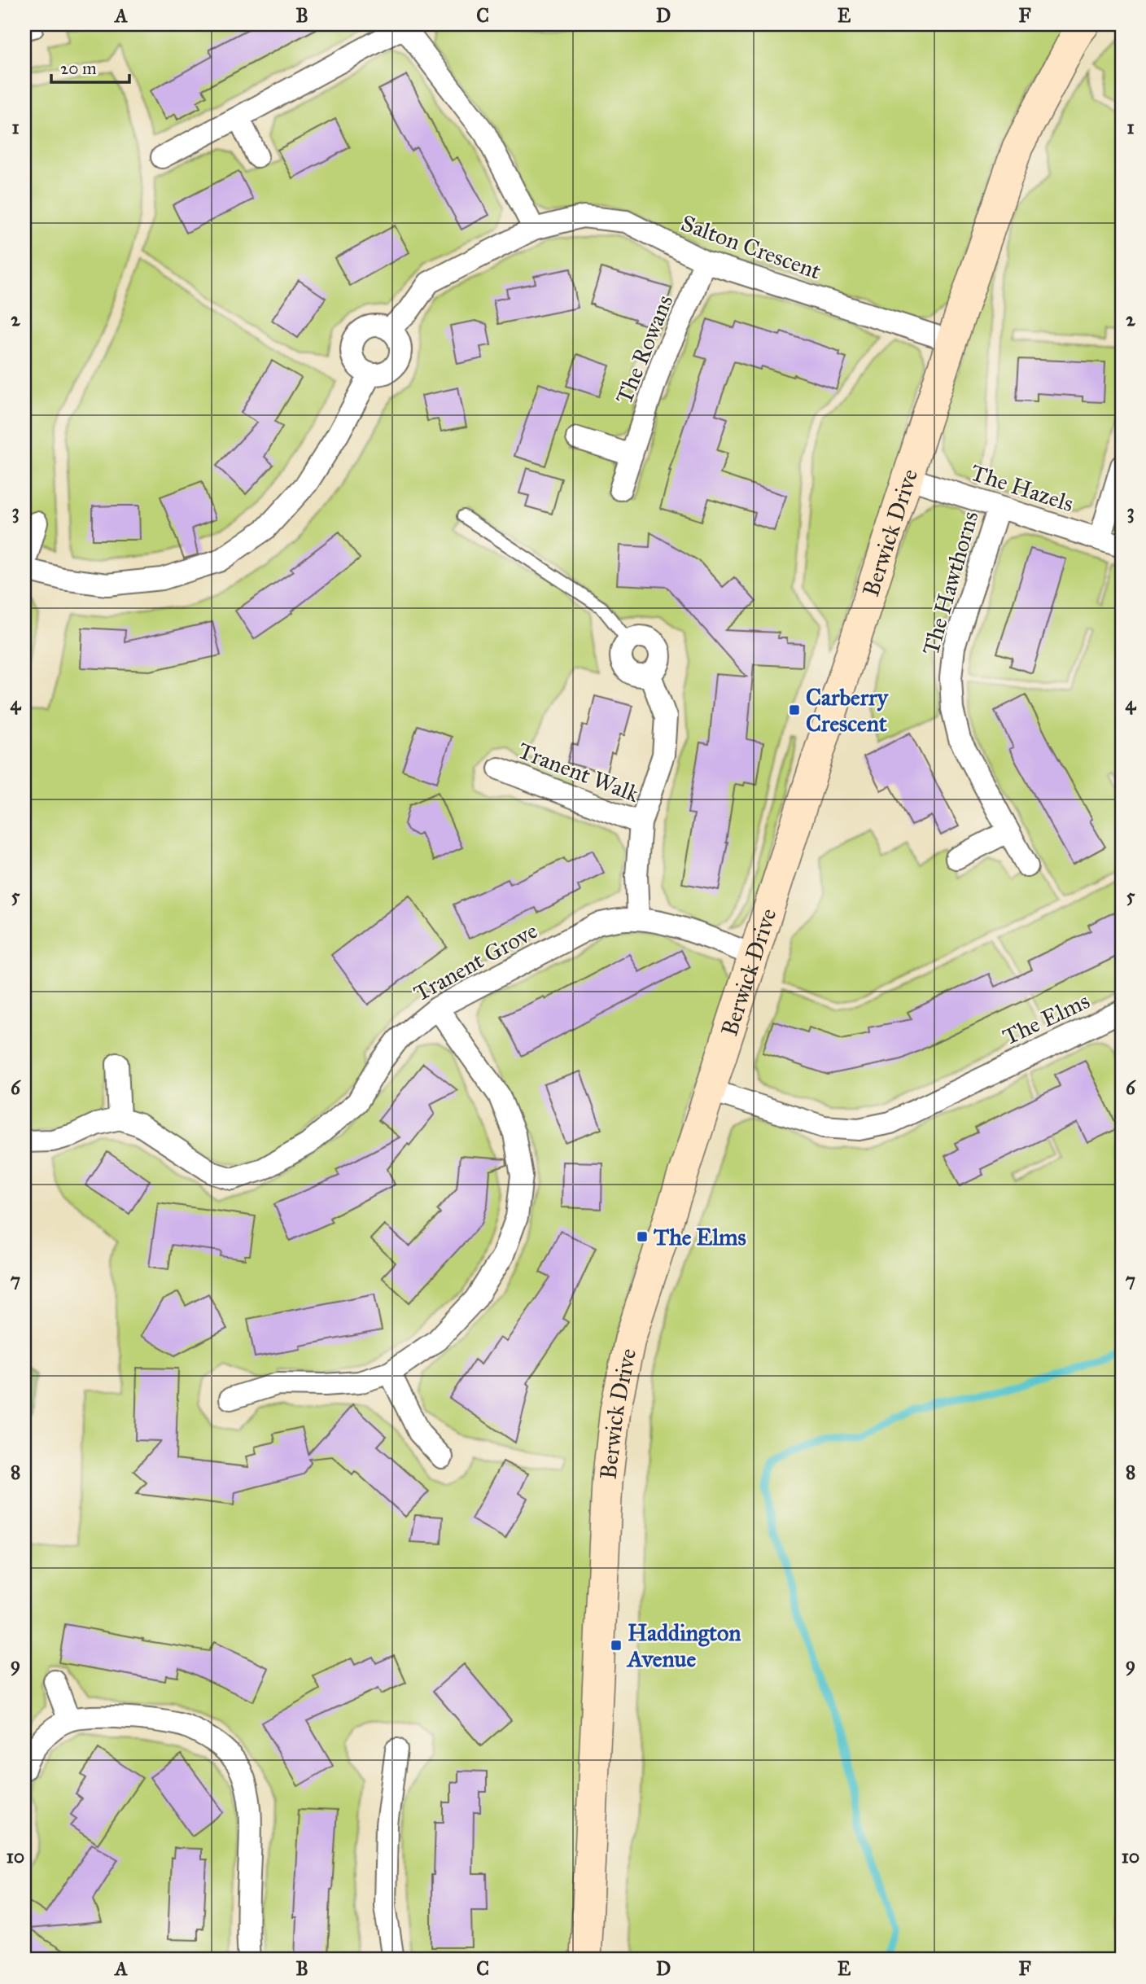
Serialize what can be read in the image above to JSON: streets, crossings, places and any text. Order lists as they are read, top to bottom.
{
  "streets": {
    "street": [
      "Salton Crescent",
      "The Rowans",
      "The Hazels",
      "Berwick Drive",
      "The Hawthorns",
      "Tranent Walk",
      "Tranent Grove",
      "The Elms"
    ]
  },
  "crossings": [
    ["Salton Crescent", "The Rowans"],
    ["Salton Crescent", "Berwick Drive"],
    ["The Hazels", "Berwick Drive"],
    ["The Hazels", "The Hawthorns"],
    ["Berwick Drive", "Tranent Grove"],
    ["Berwick Drive", "The Elms"],
    ["Tranent Walk", "Tranent Grove"]
  ],
  "places": {
    "transit": ["Carberry Crescent", "The Elms", "Haddington Avenue"]
  },
  "scale_bar": "20 m",
  "grid": {
    "columns": [
      "A",
      "B",
      "C",
      "D",
      "E",
      "F"
    ],
    "rows": [
      "1",
      "2",
      "3",
      "4",
      "5",
      "6",
      "7",
      "8",
      "9",
      "10"
    ]
  }
}
